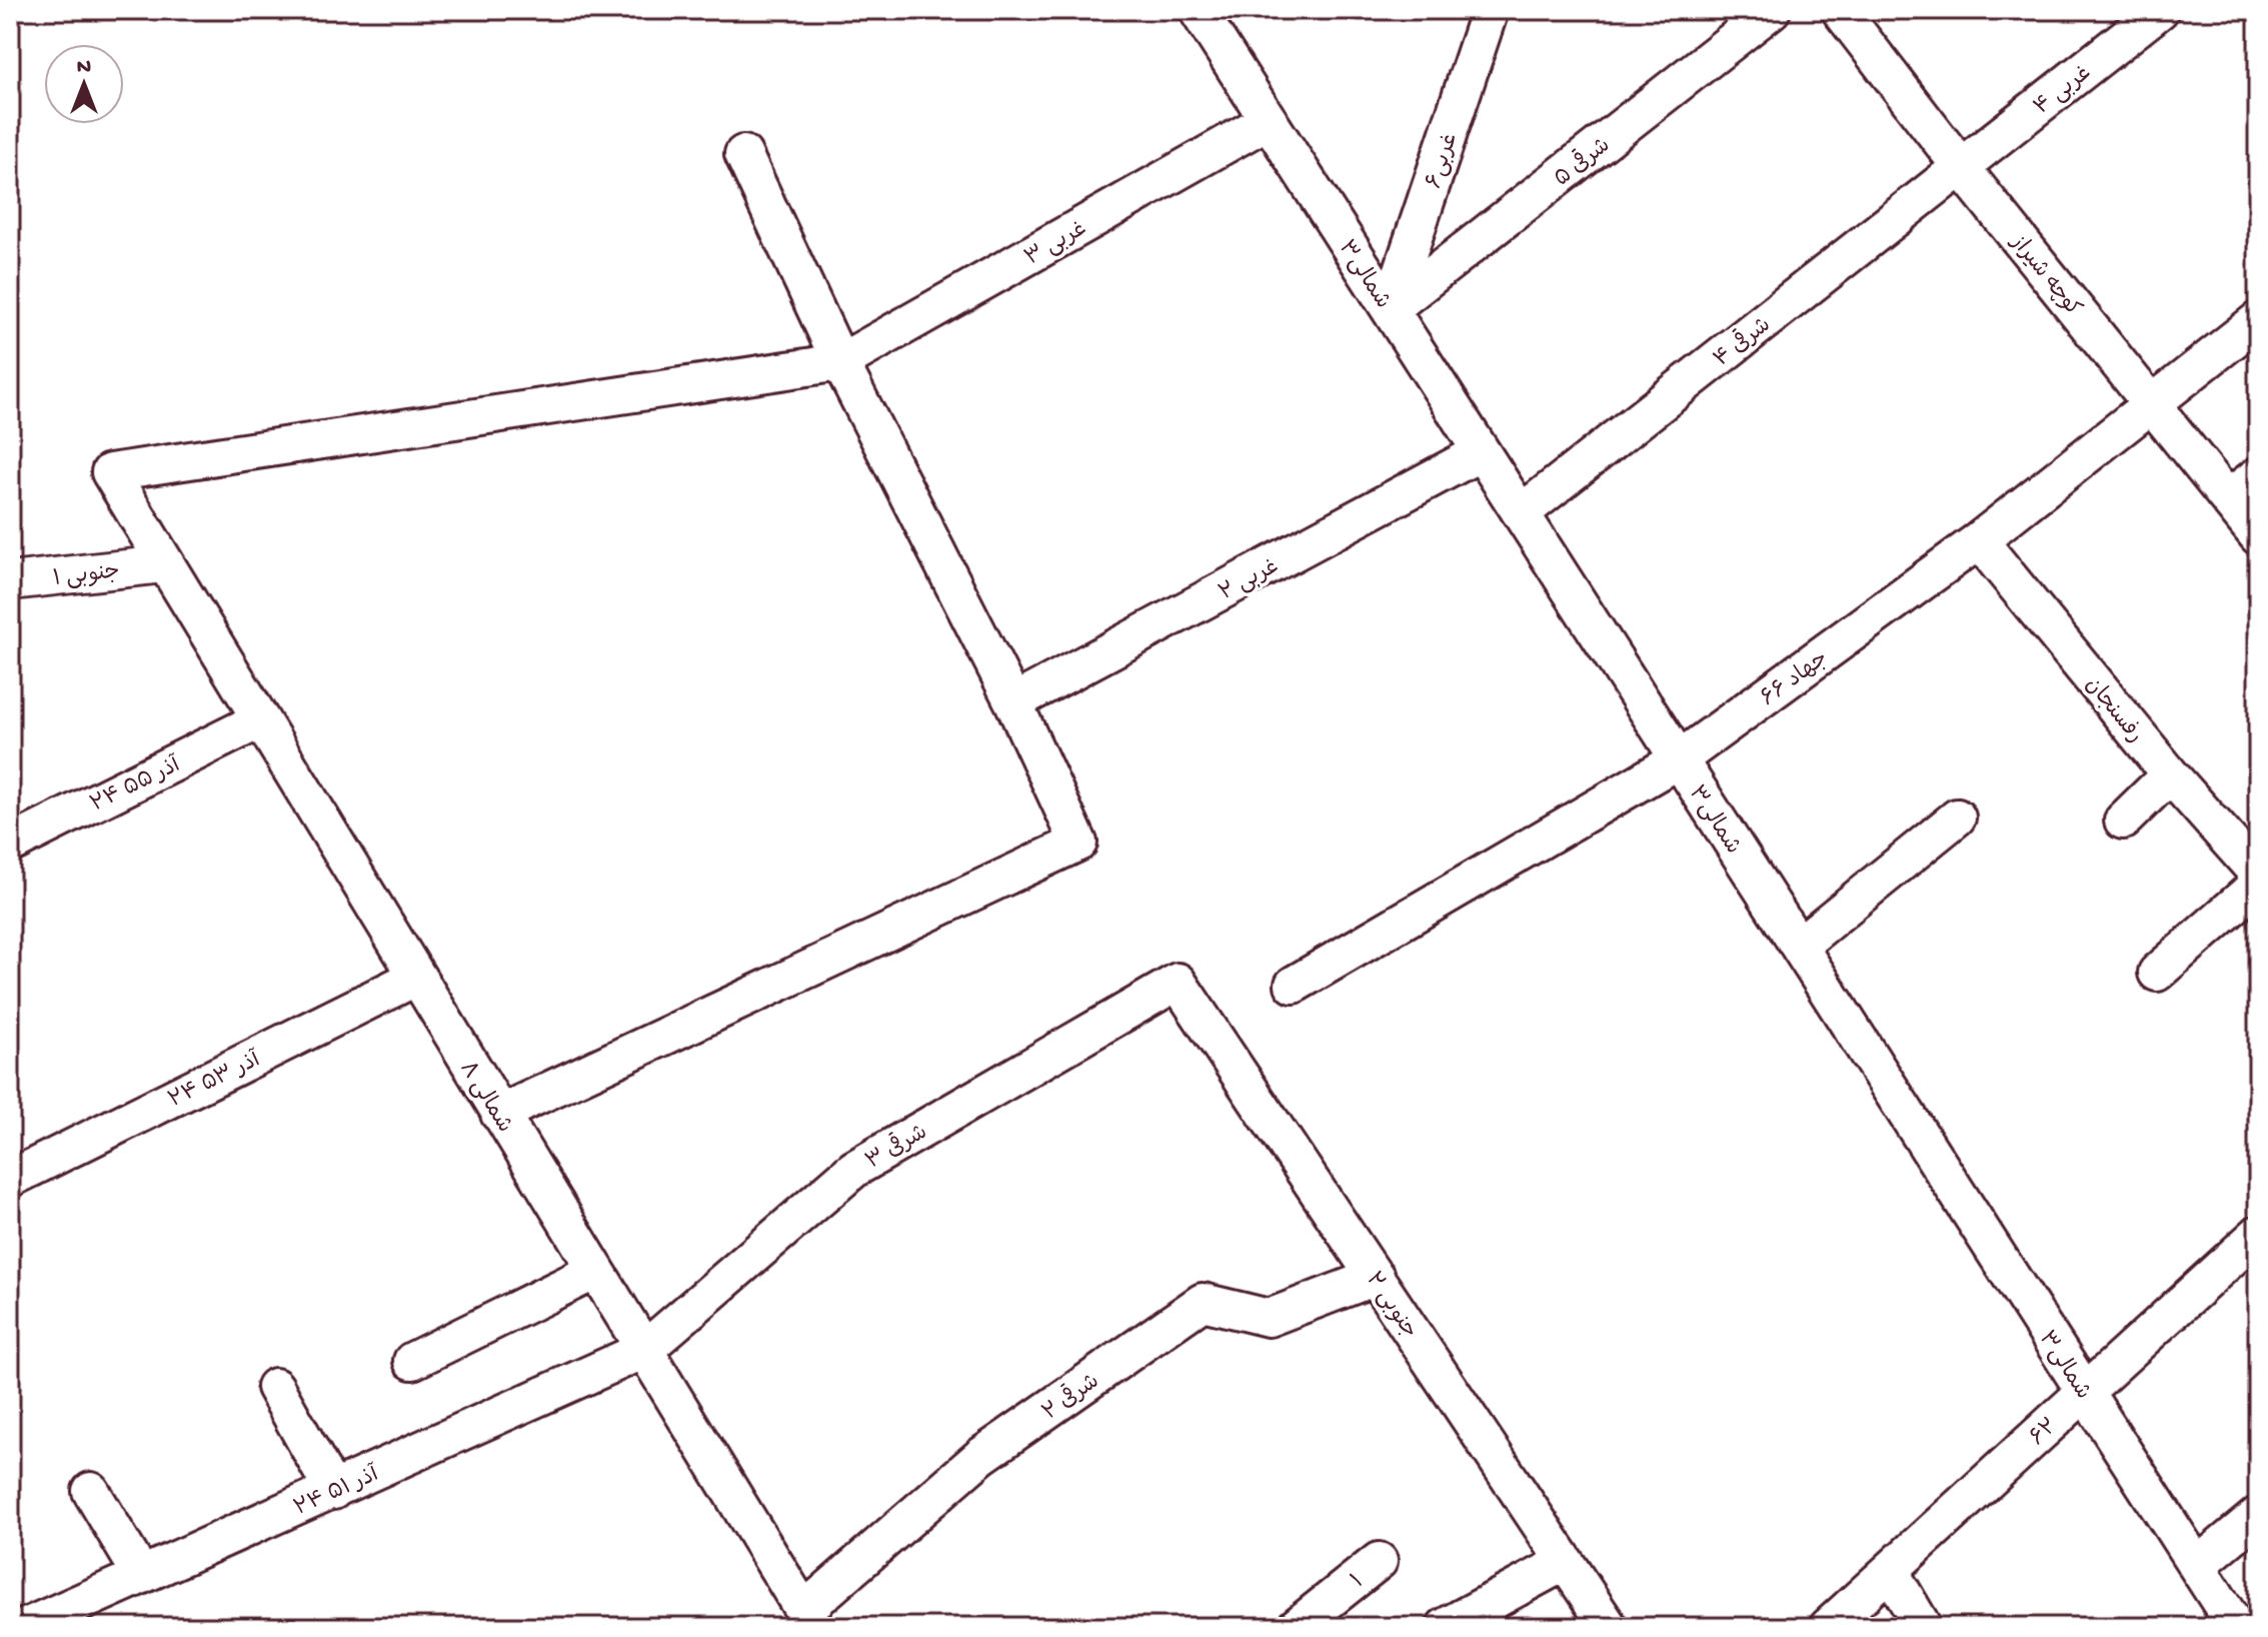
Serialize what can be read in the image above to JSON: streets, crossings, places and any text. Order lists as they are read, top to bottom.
{
  "streets": {
    "street": [
      "غربی ۴",
      "غربی۶",
      "شرقی ۵",
      "غربی ۳",
      "شمالی۳",
      "کوچه شیراز",
      "شرقی ۴",
      "۱ جنوبی",
      "غربی ۲",
      "جهاد ۶۶",
      "رفسنجان",
      "۲۴ آذر ۵۵",
      "۲۴ آذر ۵۳",
      "شمالی ۸",
      "۳ شرقی",
      "۲ جنوبی",
      "۲ شرقی",
      "۶۲",
      "۲۴ آذر ۵۱",
      "۱"
    ]
  },
  "crossings": [
    ["غربی ۴", "کوچه شیراز"],
    ["غربی ۴", "شرقی ۴"],
    ["غربی۶", "شرقی ۵"],
    ["غربی۶", "شمالی۳"],
    ["شرقی ۵", "شمالی۳"],
    ["غربی ۳", "شمالی۳"],
    ["غربی ۳", "شمالی ۸"],
    ["شمالی۳", "شرقی ۴"],
    ["شمالی۳", "غربی ۲"],
    ["شمالی۳", "جهاد ۶۶"],
    ["شمالی۳", "۶۲"],
    ["کوچه شیراز", "شرقی ۴"],
    ["کوچه شیراز", "جهاد ۶۶"],
    ["۱ جنوبی", "شمالی ۸"],
    ["جهاد ۶۶", "رفسنجان"],
    ["۲۴ آذر ۵۵", "شمالی ۸"],
    ["۲۴ آذر ۵۳", "شمالی ۸"],
    ["شمالی ۸", "۳ شرقی"],
    ["شمالی ۸", "۲ شرقی"],
    ["شمالی ۸", "۲۴ آذر ۵۱"],
    ["۳ شرقی", "۲ جنوبی"],
    ["۳ شرقی", "۲۴ آذر ۵۱"],
    ["۲ جنوبی", "۲ شرقی"]
  ],
  "north": "top"
}
